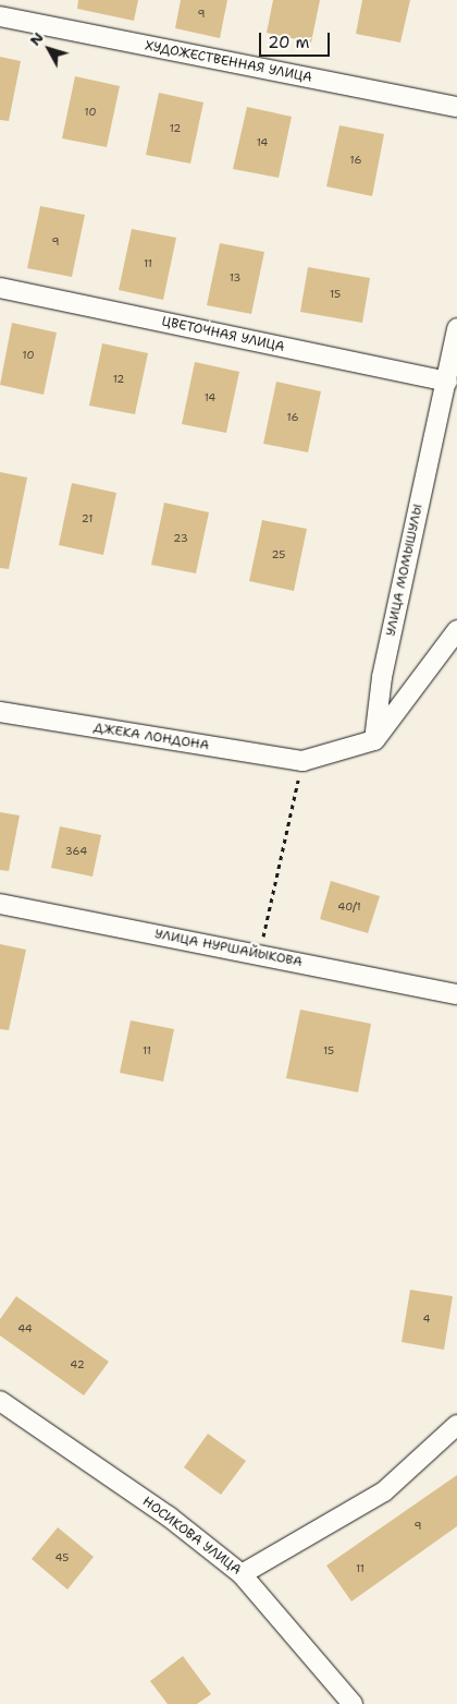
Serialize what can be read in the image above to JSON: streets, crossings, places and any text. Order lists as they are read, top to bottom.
{
  "streets": {
    "street": [
      "ХУДОЖЕСТВЕННАЯ УЛИЦА",
      "ЦВЕТОЧНАЯ УЛИЦА",
      "УЛИЦА МОМЫШУЛЫ",
      "ДЖЕКА ЛОНДОНА",
      "УЛИЦА НУРШАЙЫКОВА",
      "НОСИКОВА УЛИЦА"
    ]
  },
  "crossings": [
    ["ЦВЕТОЧНАЯ УЛИЦА", "УЛИЦА МОМЫШУЛЫ"]
  ],
  "house_numbers": [
    "9",
    "10",
    "12",
    "14",
    "16",
    "9",
    "11",
    "13",
    "15",
    "10",
    "12",
    "14",
    "16",
    "21",
    "23",
    "25",
    "364",
    "40/1",
    "11",
    "15",
    "4",
    "44",
    "42",
    "9",
    "45",
    "11"
  ],
  "scale_bar": "20 m",
  "north": "top left"
}
